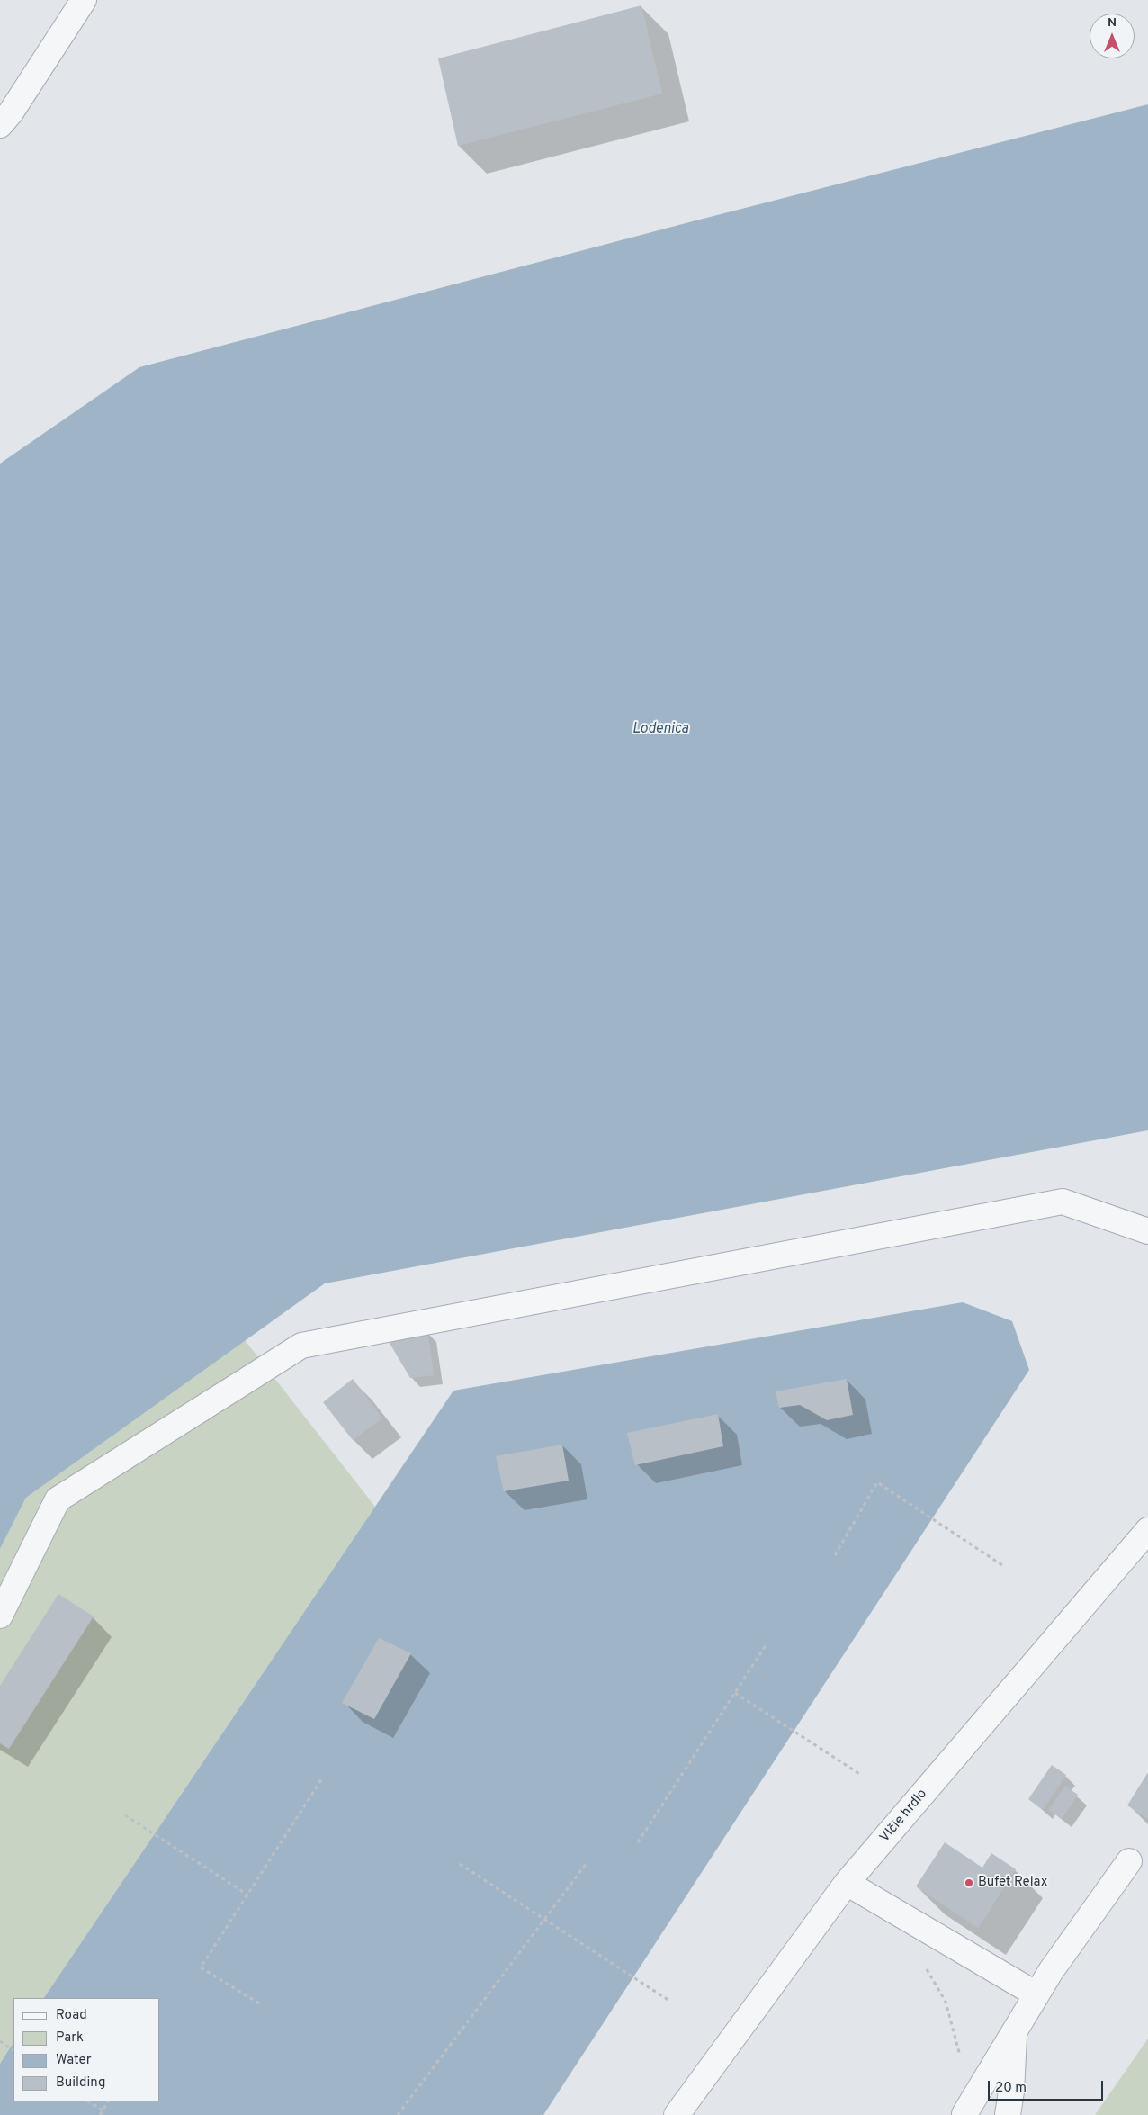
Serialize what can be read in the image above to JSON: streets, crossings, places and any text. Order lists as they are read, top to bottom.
{
  "streets": {
    "lane": ["Vlčie hrdlo"]
  },
  "water": ["Lodenica"],
  "places": ["Bufet Relax"],
  "legend": [
    "Road",
    "Park",
    "Water",
    "Building"
  ],
  "scale_bar": "20 m",
  "north": "top"
}
